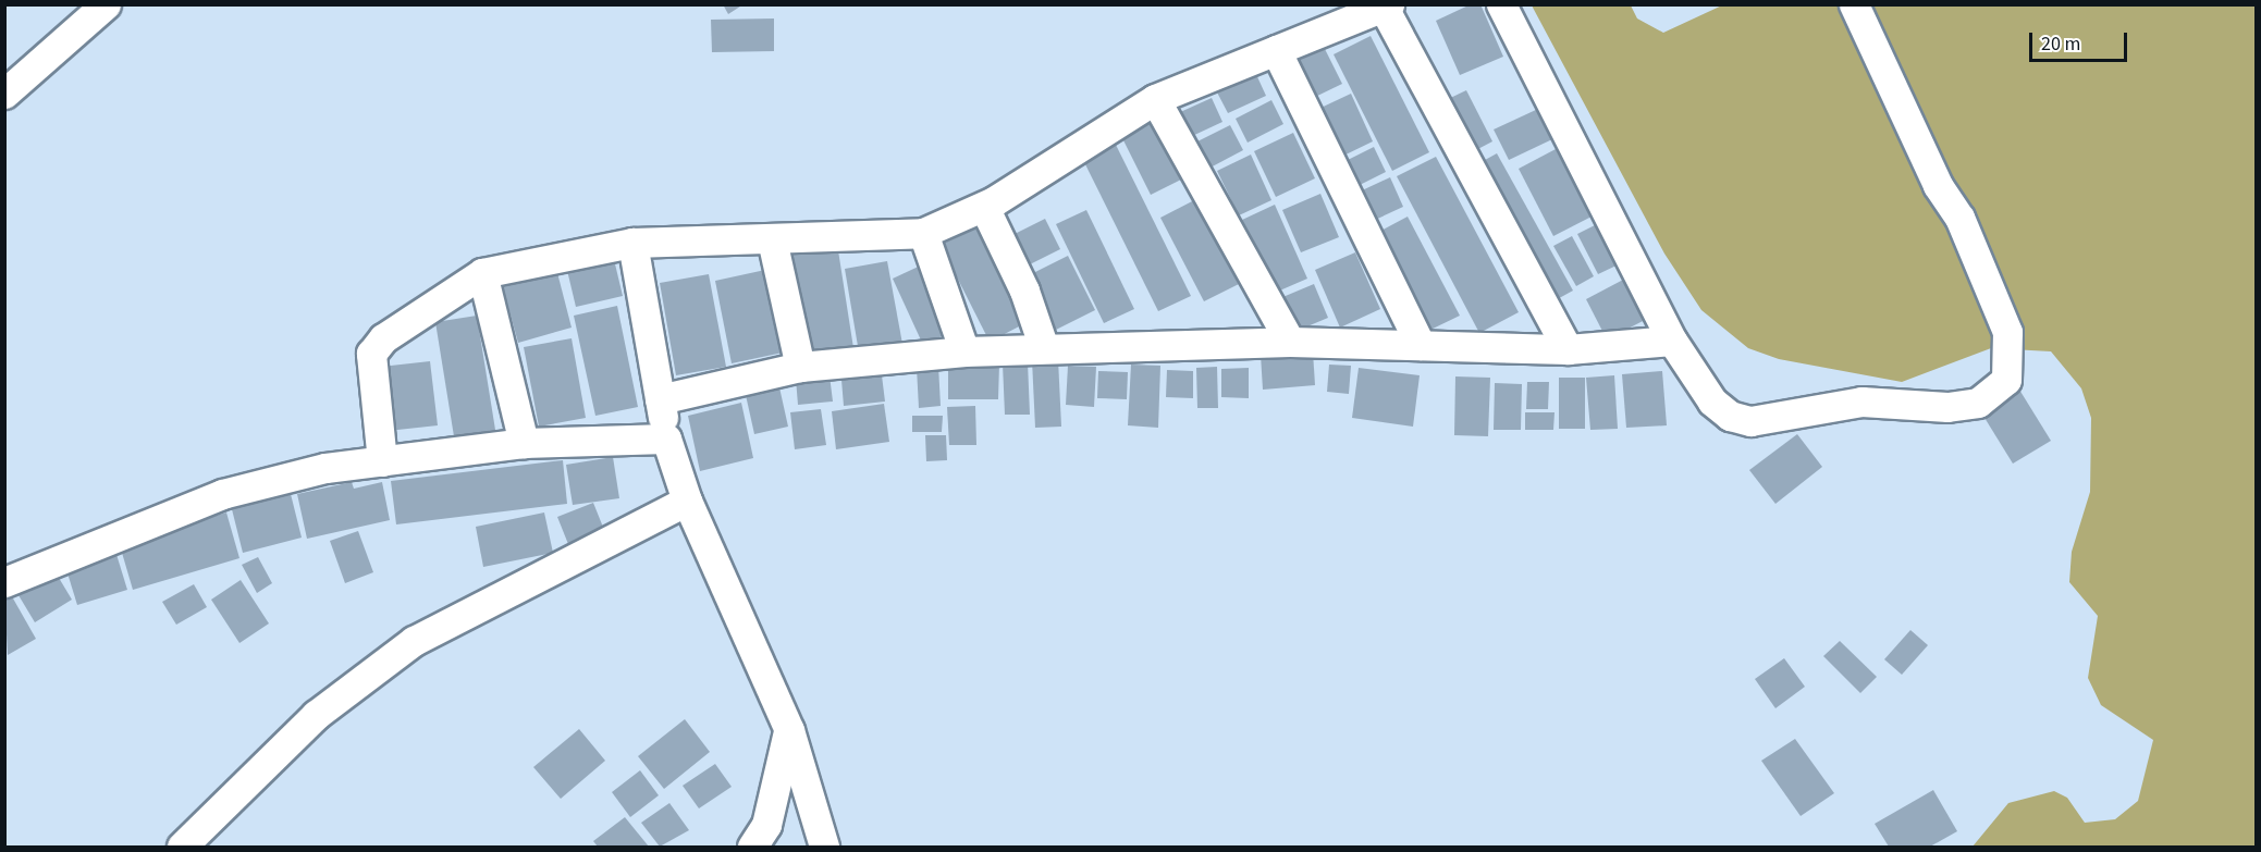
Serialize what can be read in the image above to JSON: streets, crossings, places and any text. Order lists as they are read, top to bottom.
{
  "scale_bar": "20 m"
}
